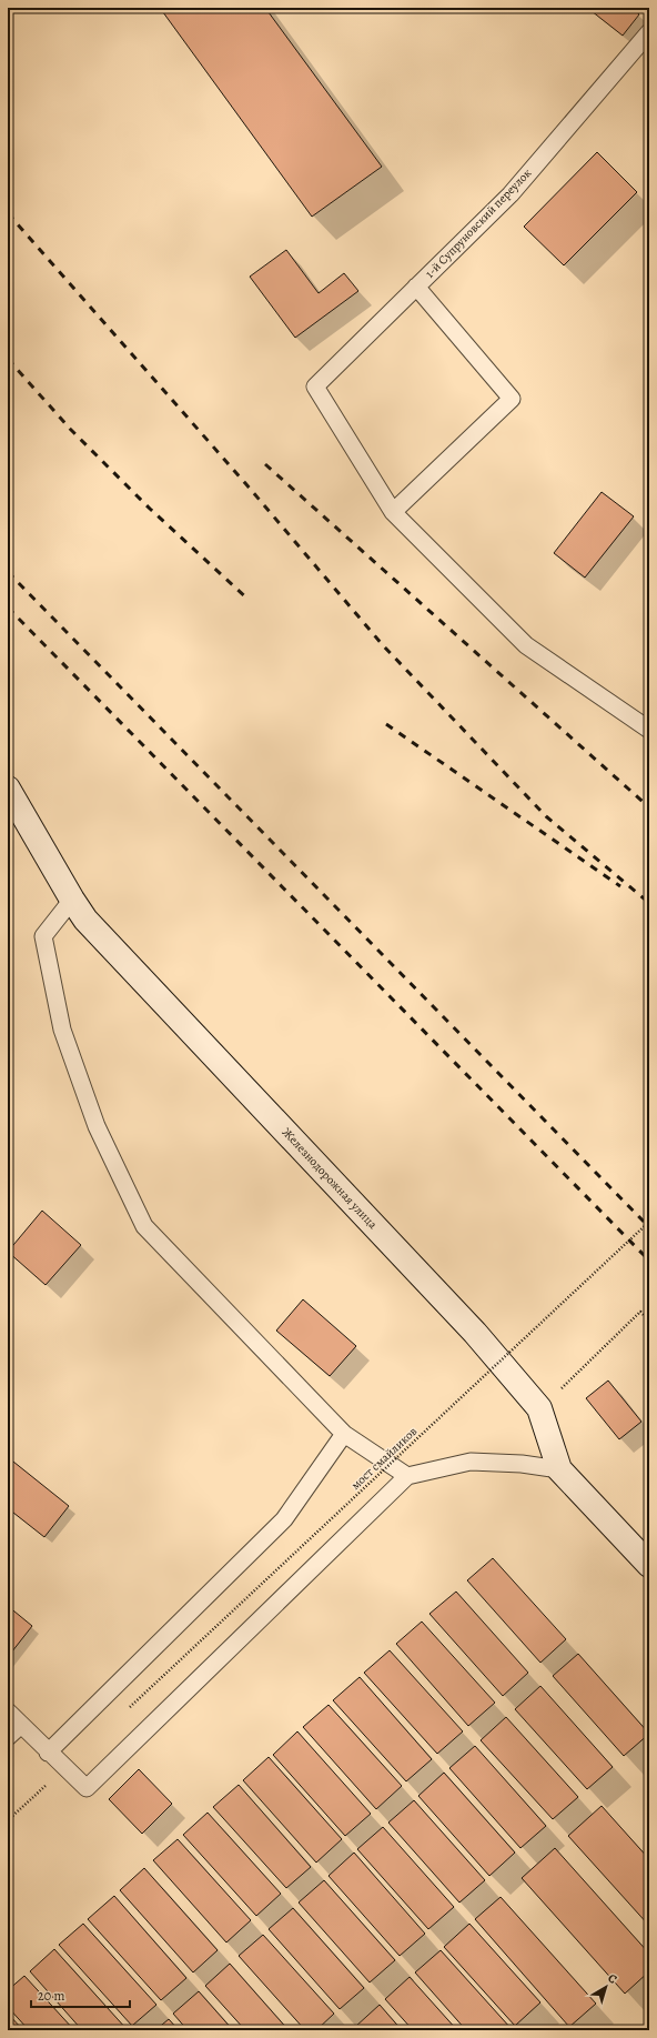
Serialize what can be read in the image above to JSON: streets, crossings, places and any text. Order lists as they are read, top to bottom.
{
  "streets": {
    "street": ["Железнодорожная улица"],
    "lane": ["1-й Супруновский переулок"],
    "path": ["мост смайликов"]
  },
  "scale_bar": "20 m",
  "north": "top right"
}
